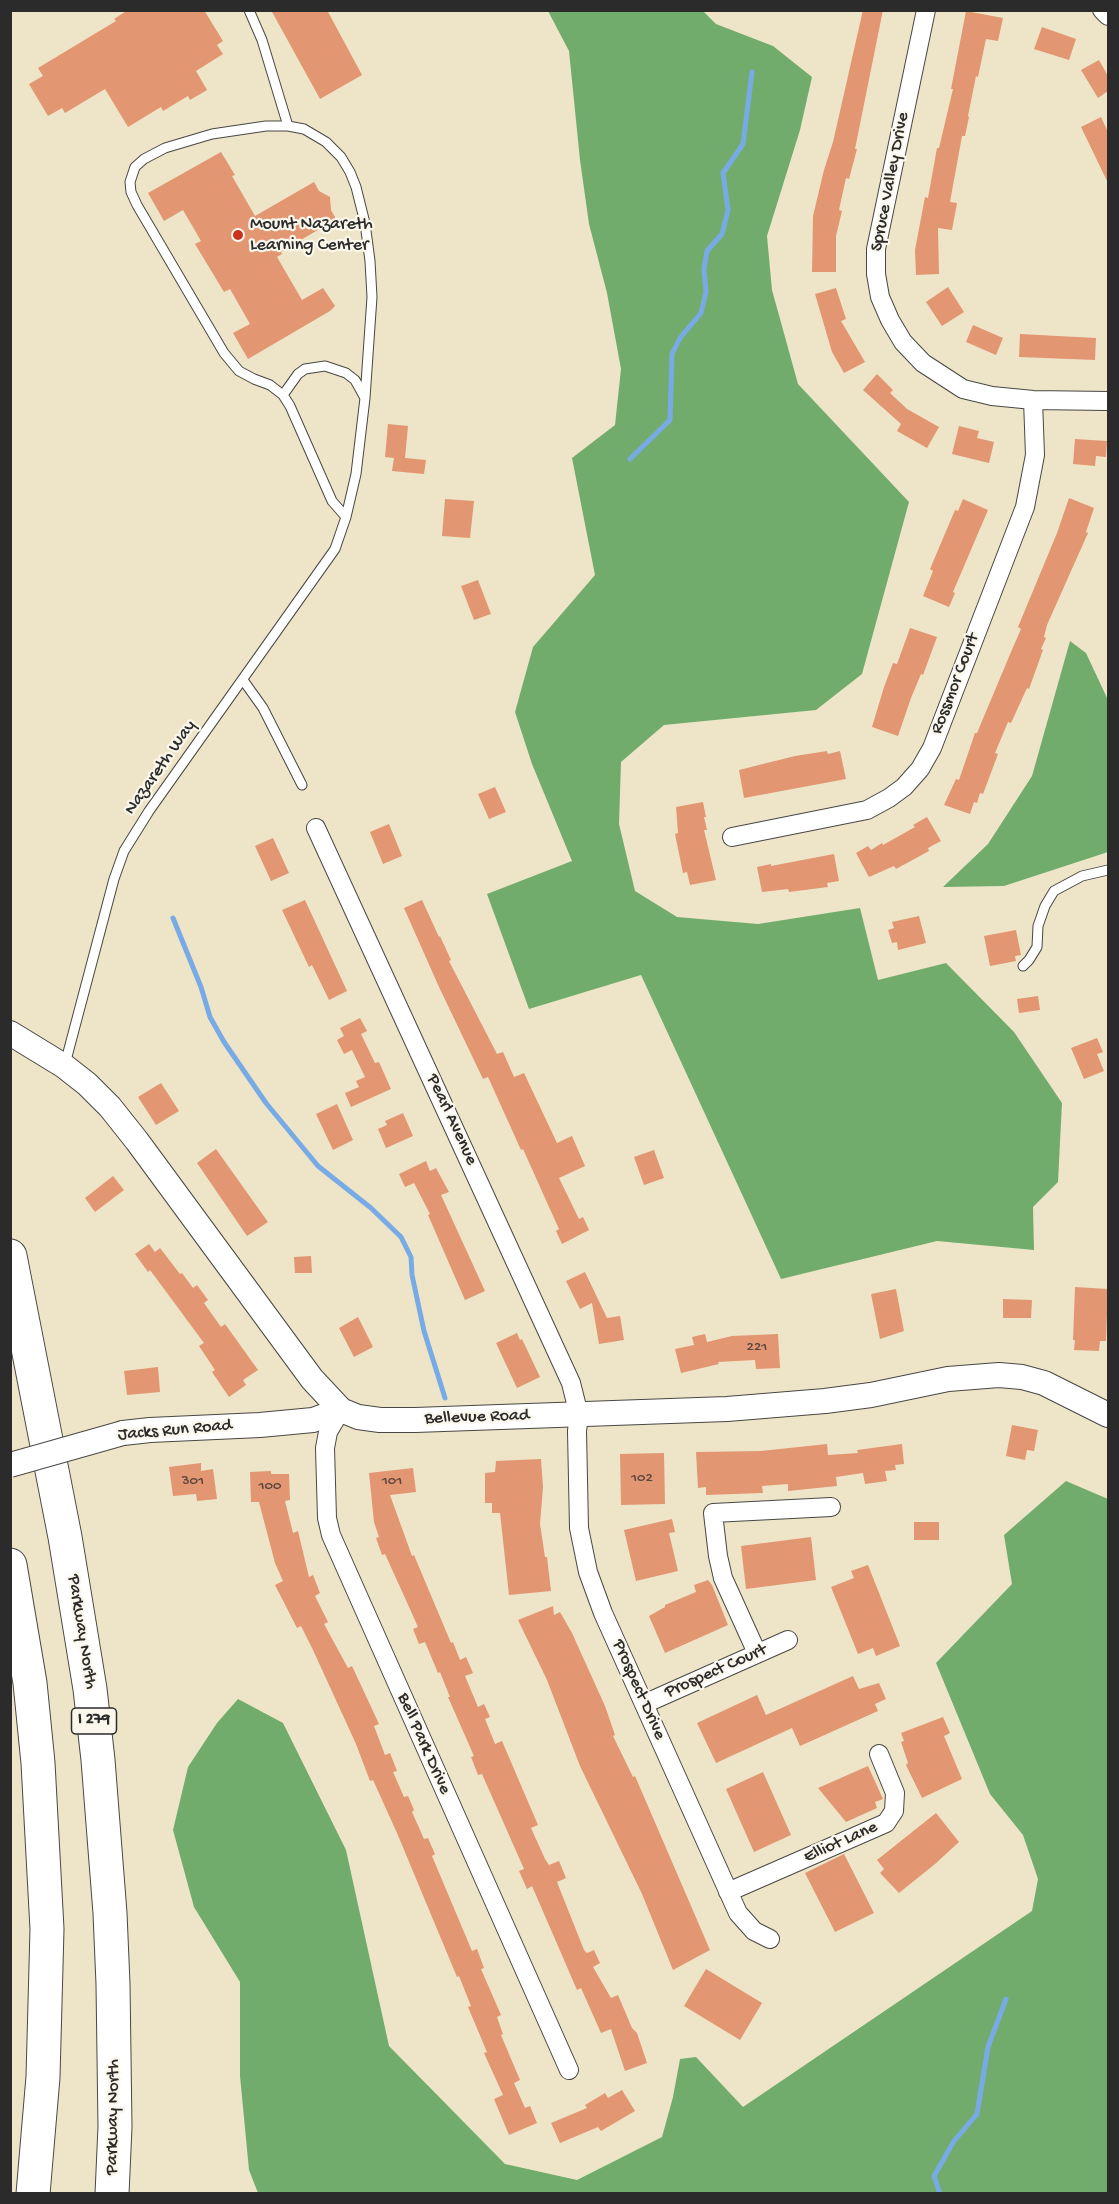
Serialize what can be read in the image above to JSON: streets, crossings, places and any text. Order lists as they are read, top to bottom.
{
  "streets": {
    "highway": ["Parkway North", "I 279"],
    "street": [
      "Spruce Valley Drive",
      "Rossmor Court",
      "Pearl Avenue",
      "Bellevue Road",
      "Jacks Run Road",
      "Prospect Court",
      "Prospect Drive",
      "Bell Park Drive",
      "Elliot Lane"
    ],
    "lane": ["Nazareth Way"]
  },
  "crossings": [
    ["Spruce Valley Drive", "Rossmor Court"],
    ["Nazareth Way", "Bellevue Road"],
    ["Pearl Avenue", "Bellevue Road"],
    ["Pearl Avenue", "Prospect Drive"],
    ["Bellevue Road", "Jacks Run Road"],
    ["Bellevue Road", "Prospect Drive"],
    ["Bellevue Road", "Bell Park Drive"],
    ["Jacks Run Road", "Bell Park Drive"],
    ["Prospect Court", "Prospect Drive"],
    ["Prospect Drive", "Elliot Lane"]
  ],
  "places": ["Mount Nazareth Learning Center"],
  "house_numbers": [
    "221",
    "102",
    "301",
    "101",
    "100"
  ]
}
